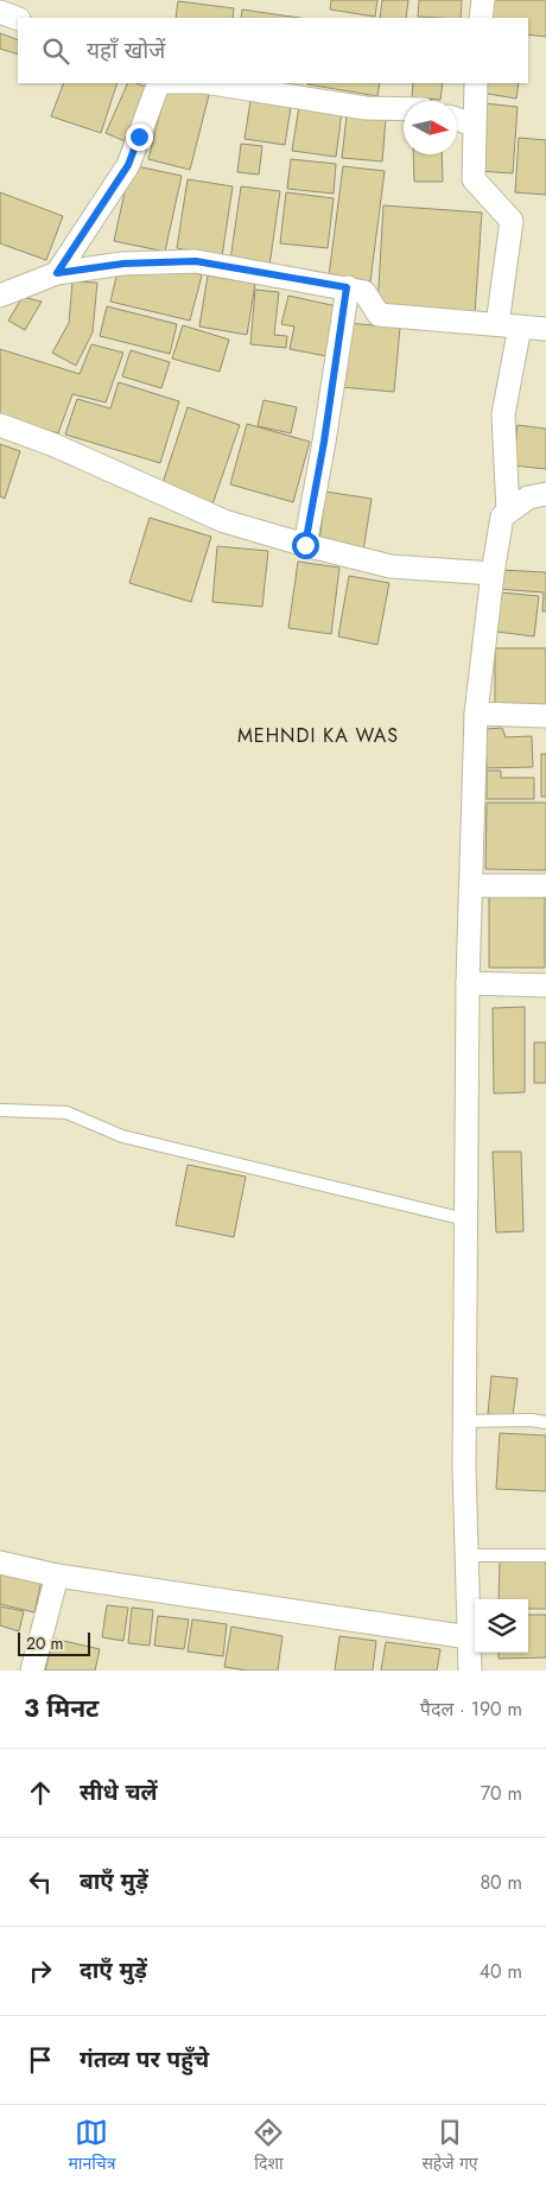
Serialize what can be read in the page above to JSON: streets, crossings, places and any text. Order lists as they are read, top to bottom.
{
  "districts": ["MEHNDI KA WAS"],
  "scale_bar": "20 m",
  "north": "right",
  "page": {
    "search": "यहाँ खोजें",
    "scale": "20 m",
    "heading": ["3 मिनट", "पैदल · 190 m"],
    "list": [
      ["सीधे चलें", "70 m"],
      ["बाएँ मुड़ें", "80 m"],
      ["दाएँ मुड़ें", "40 m"],
      "गंतव्य पर पहुँचे"
    ],
    "nav": ["मानचित्र", "दिशा", "सहेजे गए"]
  }
}
